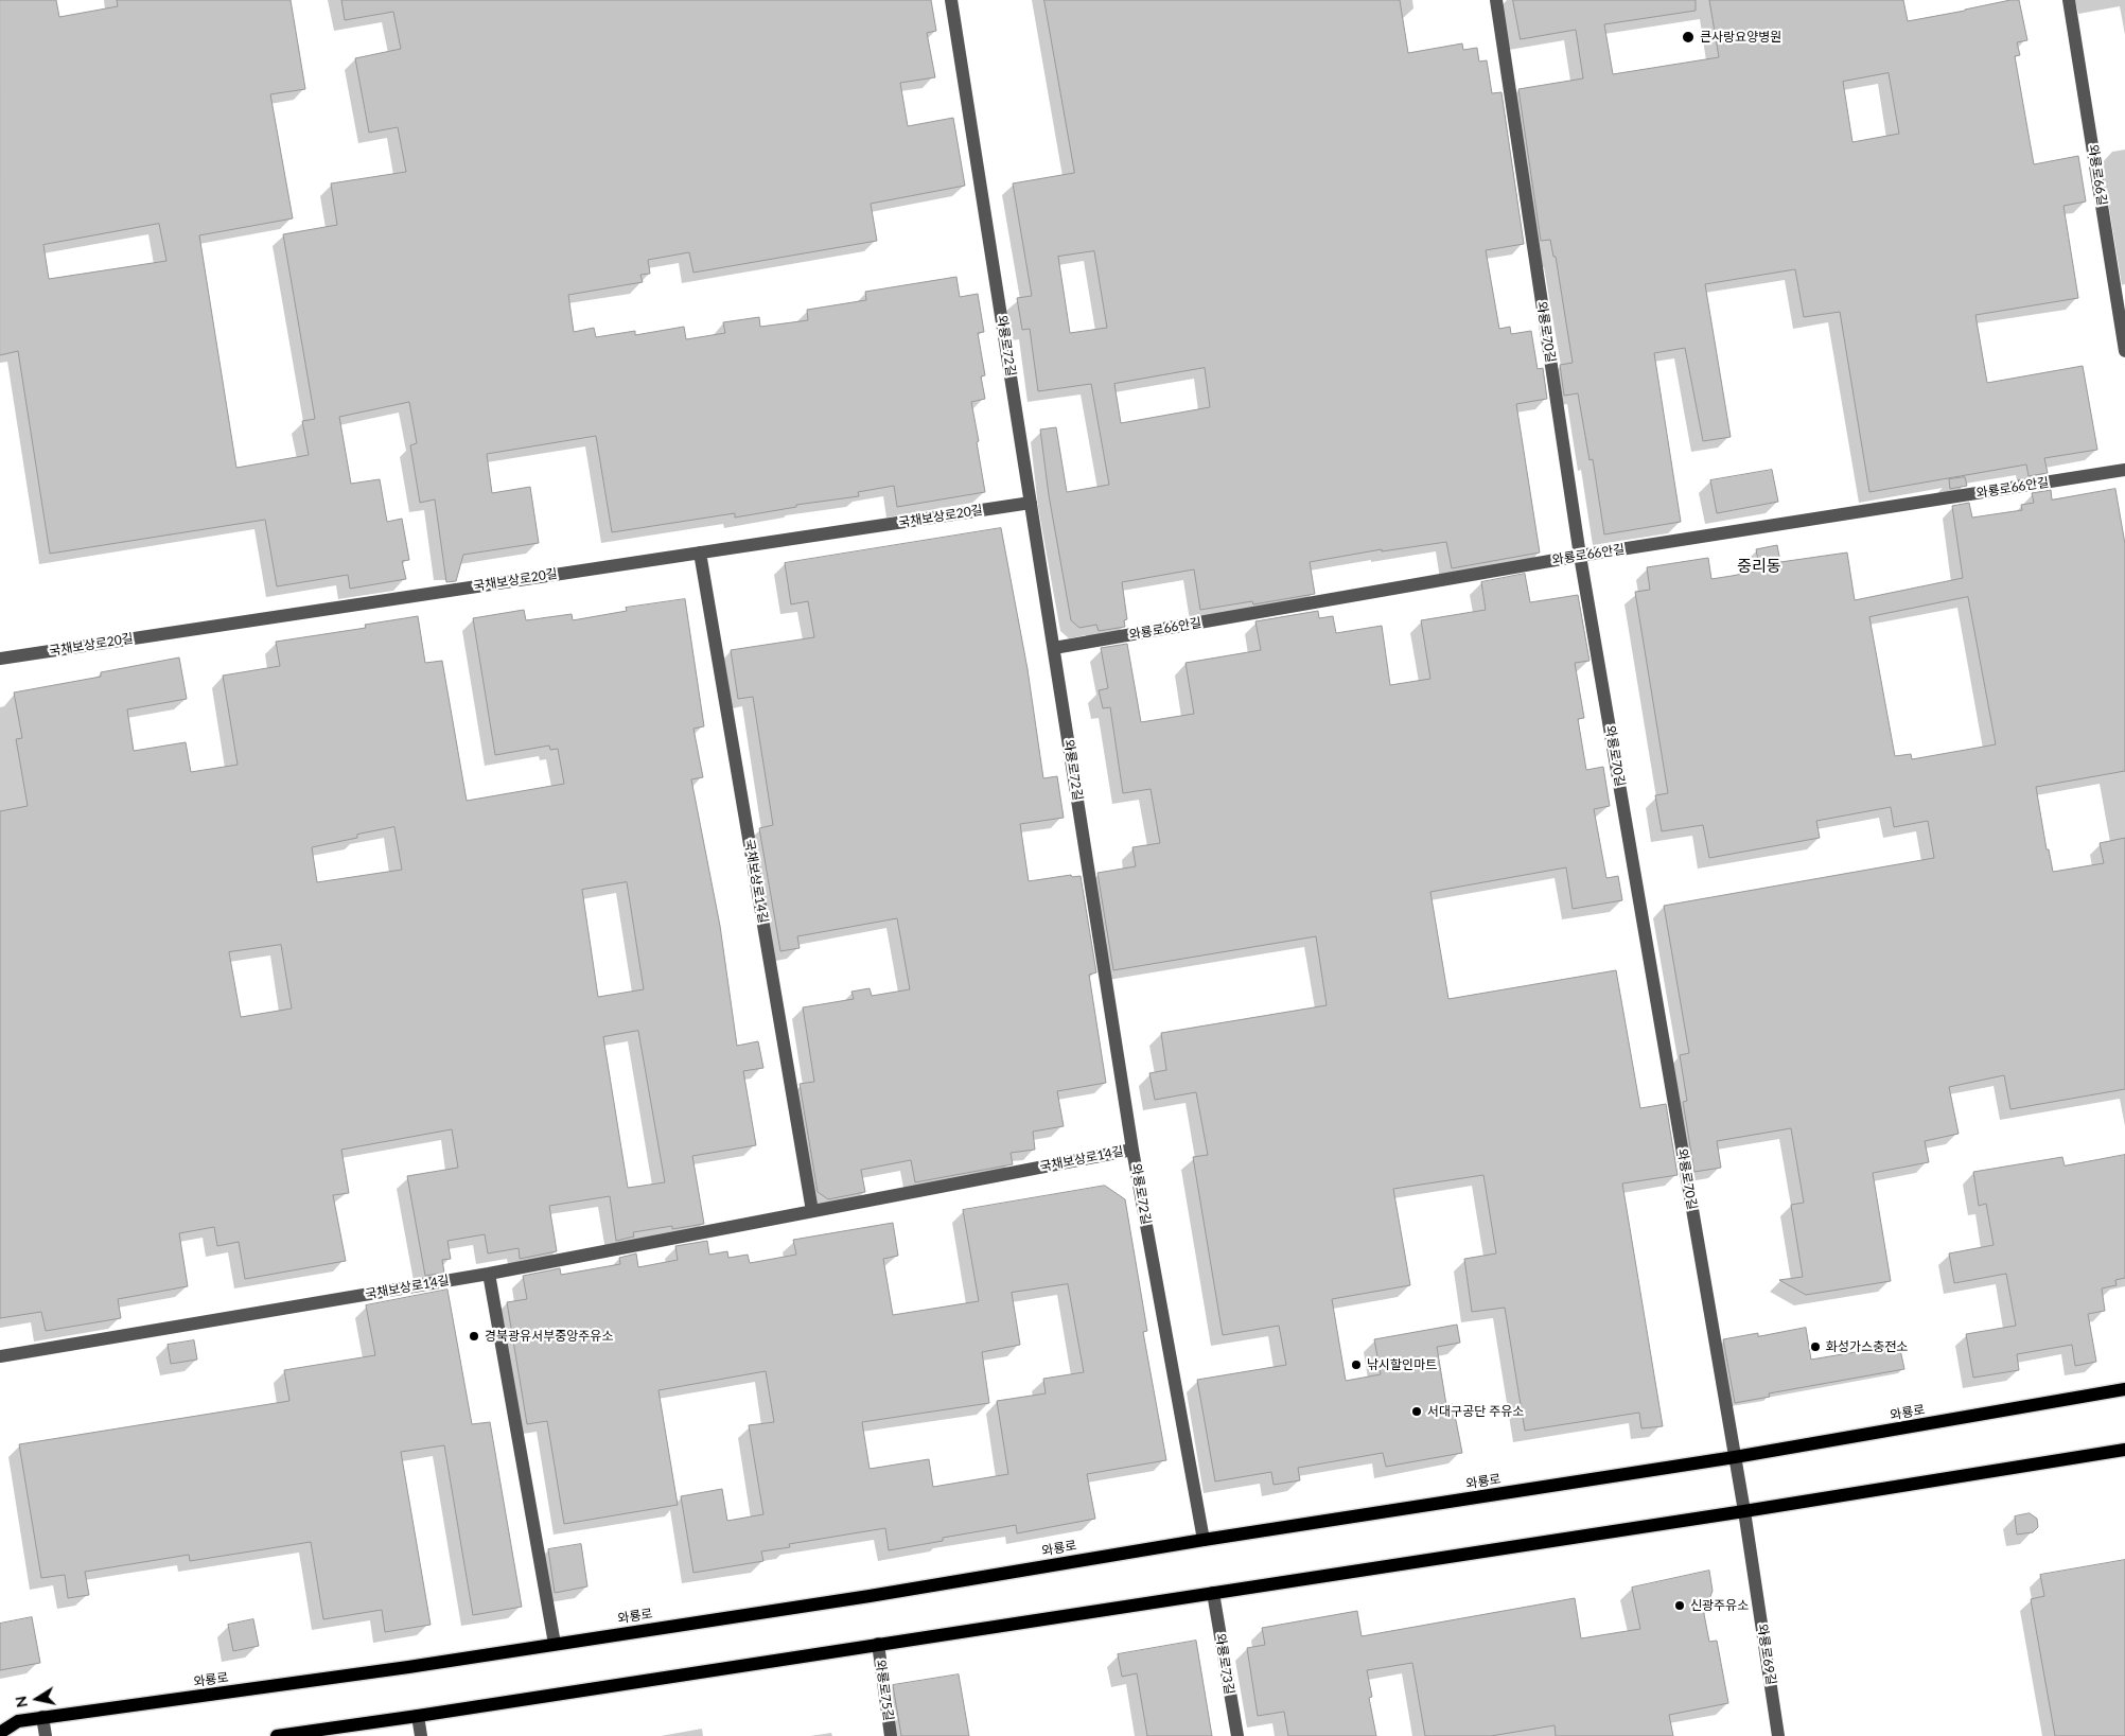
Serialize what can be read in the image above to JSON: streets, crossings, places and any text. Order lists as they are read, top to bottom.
{
  "streets": {
    "main road": ["와룡로"],
    "street": [
      "와룡로66길",
      "와룡로70길",
      "와룡로72길",
      "와룡로66안길",
      "국채보상로20길",
      "국채보상로14길",
      "와룡로69길",
      "와룡로73길",
      "와룡로75길"
    ]
  },
  "crossings": [
    ["와룡로70길", "와룡로66안길"],
    ["와룡로70길", "와룡로"],
    ["와룡로70길", "와룡로69길"],
    ["와룡로72길", "와룡로66안길"],
    ["와룡로72길", "국채보상로20길"],
    ["와룡로72길", "국채보상로14길"],
    ["와룡로72길", "와룡로"],
    ["국채보상로20길", "국채보상로14길"]
  ],
  "districts": ["중리동"],
  "places": [
    "큰사랑요양병원",
    "경북광유서부중앙주유소",
    "화성가스충전소",
    "낚시할인마트",
    "서대구공단 주유소",
    "신광주유소"
  ],
  "north": "left"
}
